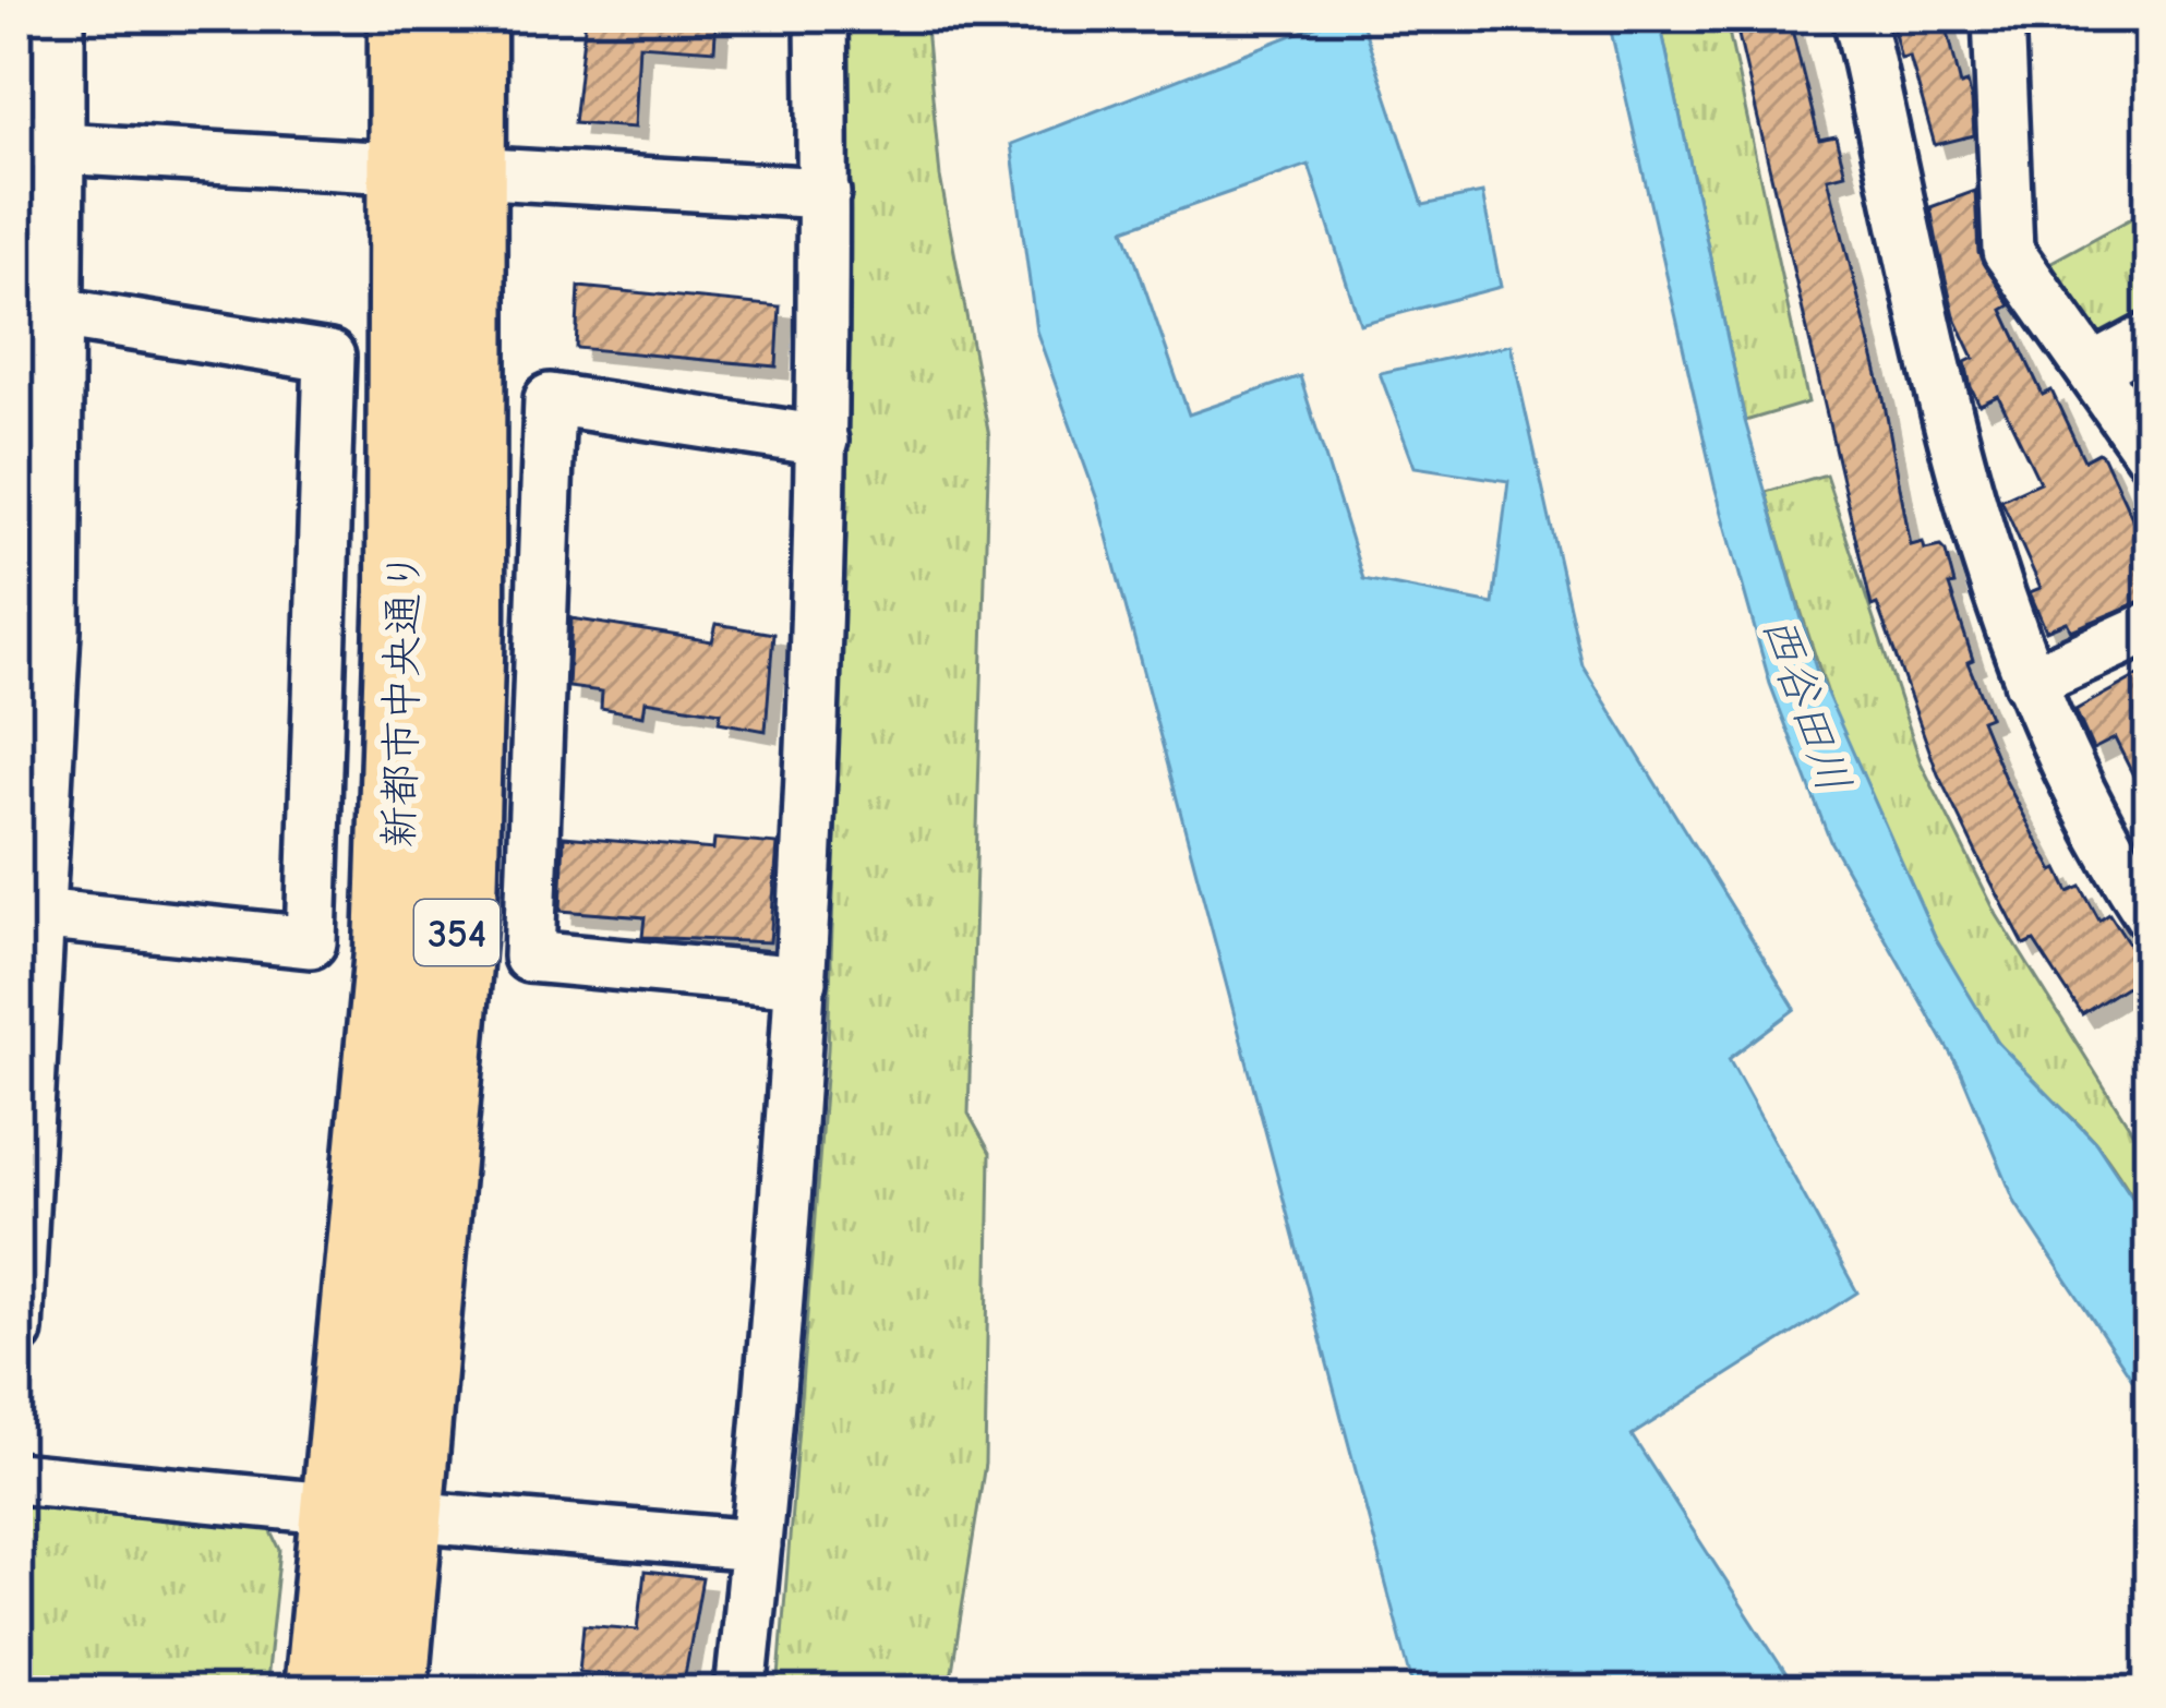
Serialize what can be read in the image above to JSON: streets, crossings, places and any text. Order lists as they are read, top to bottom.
{
  "streets": {
    "highway": ["新都市中央通り", "354"]
  },
  "water": ["西谷田川"]
}
